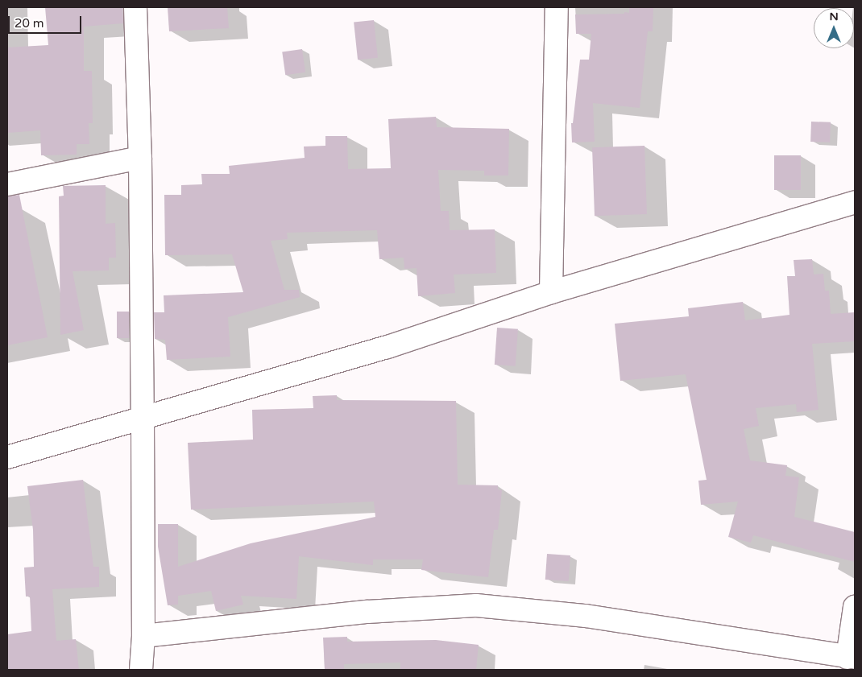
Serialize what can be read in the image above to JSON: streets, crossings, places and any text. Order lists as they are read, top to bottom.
{
  "scale_bar": "20 m",
  "north": "top"
}
